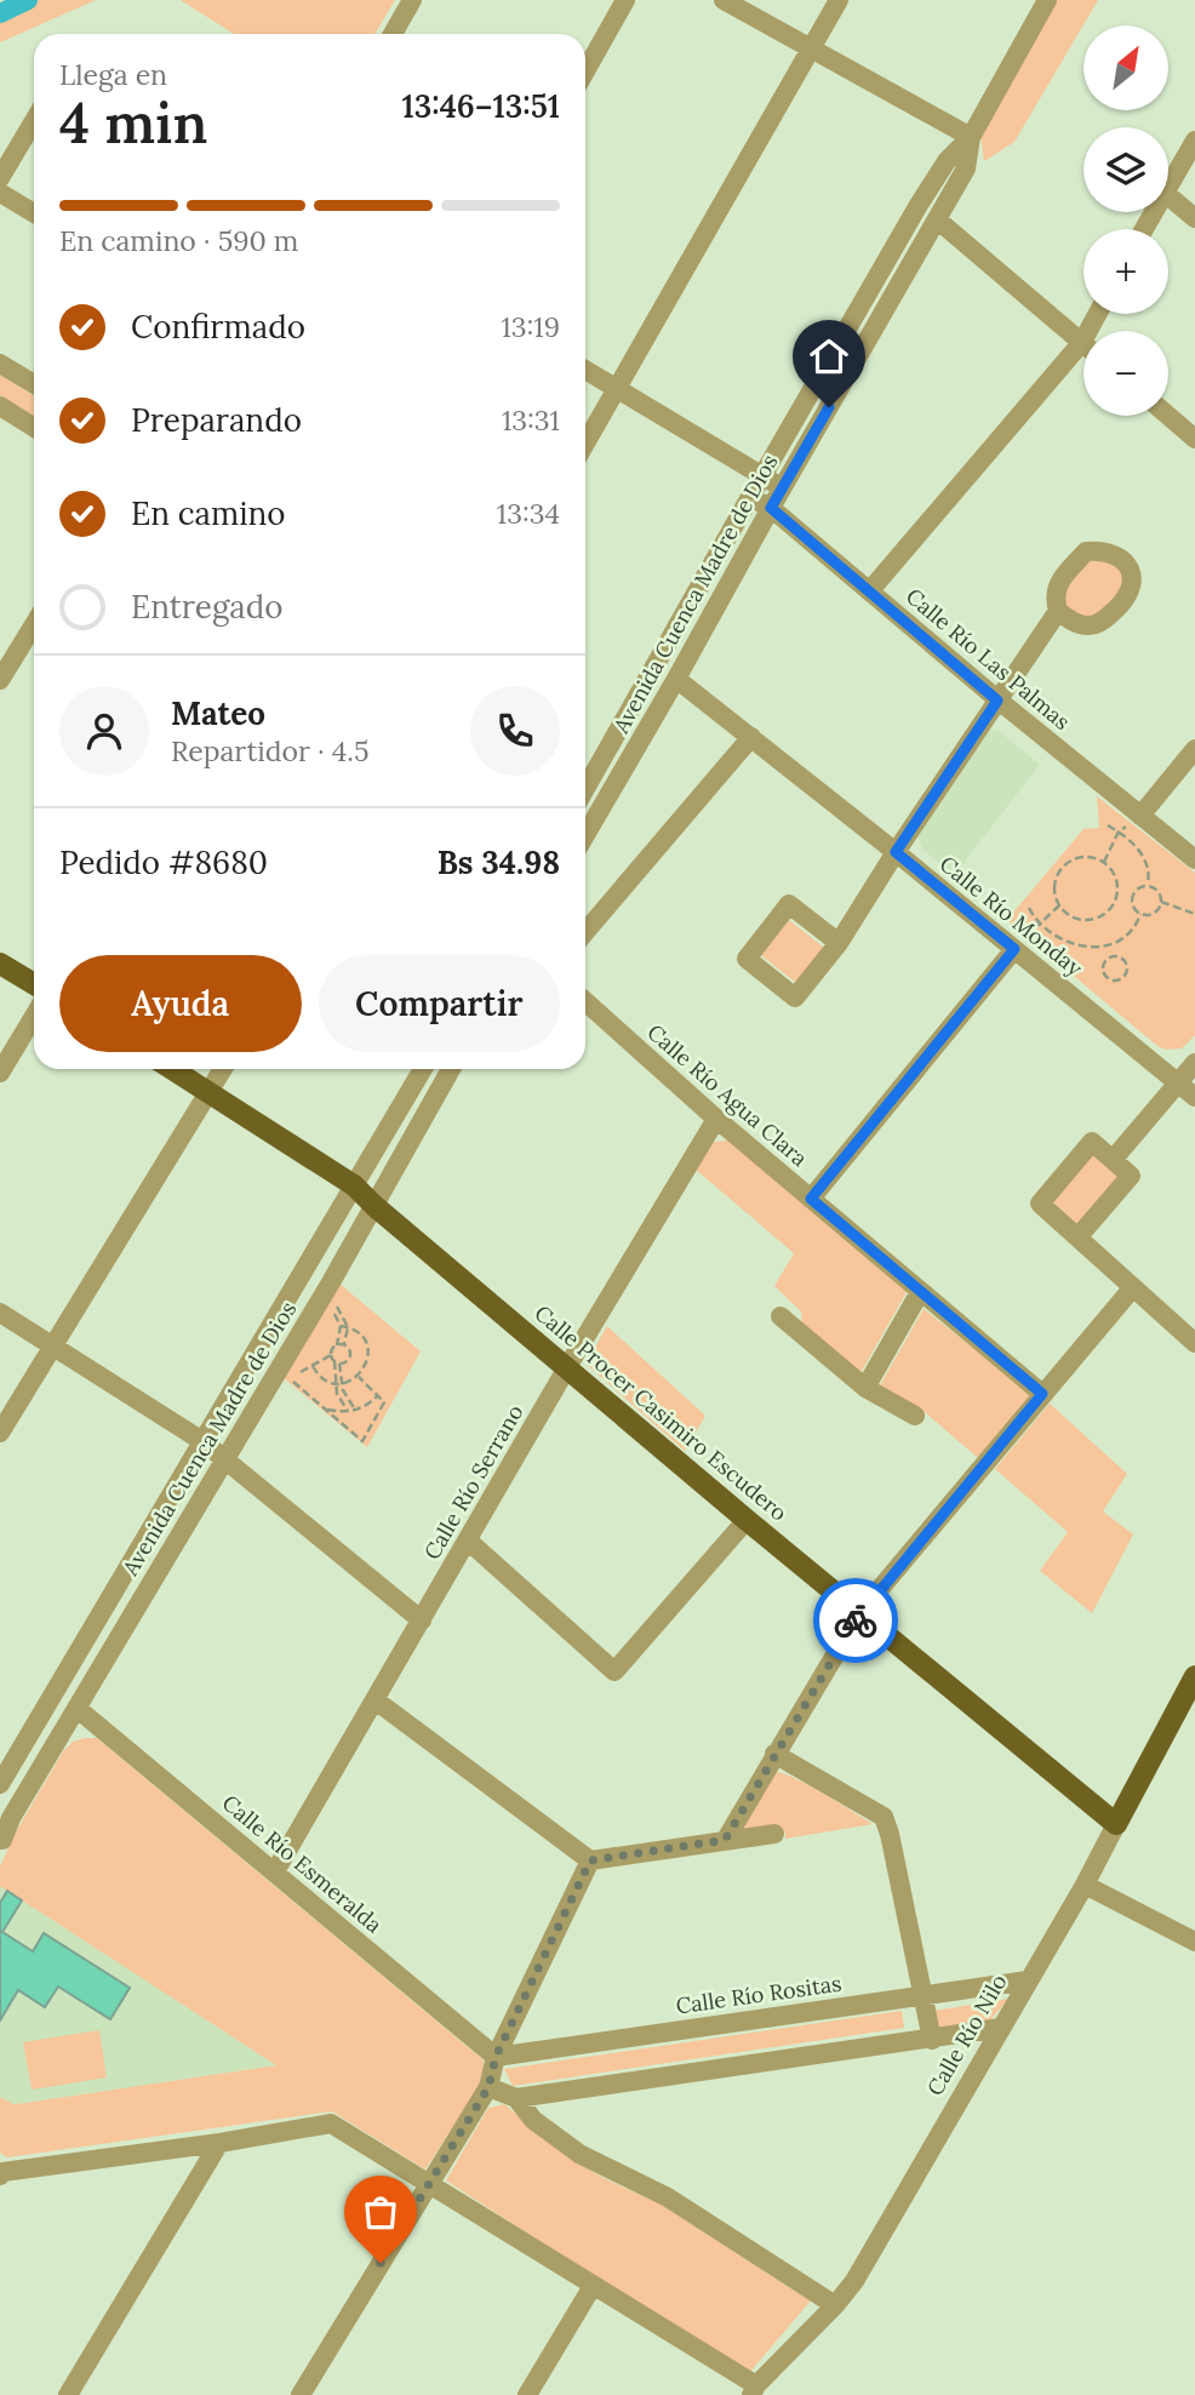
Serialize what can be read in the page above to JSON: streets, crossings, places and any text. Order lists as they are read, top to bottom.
{
  "streets": {
    "main road": ["Calle Procer Casimiro Escudero", "Calle Río Nilo"],
    "street": [
      "Avenida Cuenca Madre de Dios",
      "Calle Río Las Palmas",
      "Calle Río Monday",
      "Calle Río Agua Clara",
      "Calle Río Serrano",
      "Calle Río Esmeralda",
      "Calle Río Rositas"
    ]
  },
  "crossings": [
    ["Avenida Cuenca Madre de Dios", "Calle Río Las Palmas"],
    ["Avenida Cuenca Madre de Dios", "Calle Río Monday"],
    ["Avenida Cuenca Madre de Dios", "Calle Procer Casimiro Escudero"],
    ["Avenida Cuenca Madre de Dios", "Calle Río Esmeralda"],
    ["Calle Río Agua Clara", "Calle Río Serrano"],
    ["Calle Procer Casimiro Escudero", "Calle Río Serrano"],
    ["Calle Procer Casimiro Escudero", "Calle Río Nilo"],
    ["Calle Río Serrano", "Calle Río Esmeralda"],
    ["Calle Río Esmeralda", "Calle Río Rositas"],
    ["Calle Río Rositas", "Calle Río Nilo"]
  ],
  "north": "top right",
  "page": {
    "map_buttons": ["+", "−"],
    "heading": ["4 min", "Llega en", "13:46–13:51"],
    "panel": [
      "Mateo",
      "Repartidor · 4.5",
      "Pedido #8680",
      "Bs 34.98"
    ],
    "bar": "En camino · 590 m",
    "list": [
      ["Confirmado", "13:19"],
      ["Preparando", "13:31"],
      ["En camino", "13:34"],
      "Entregado"
    ],
    "buttons": ["Ayuda", "Compartir"]
  }
}
